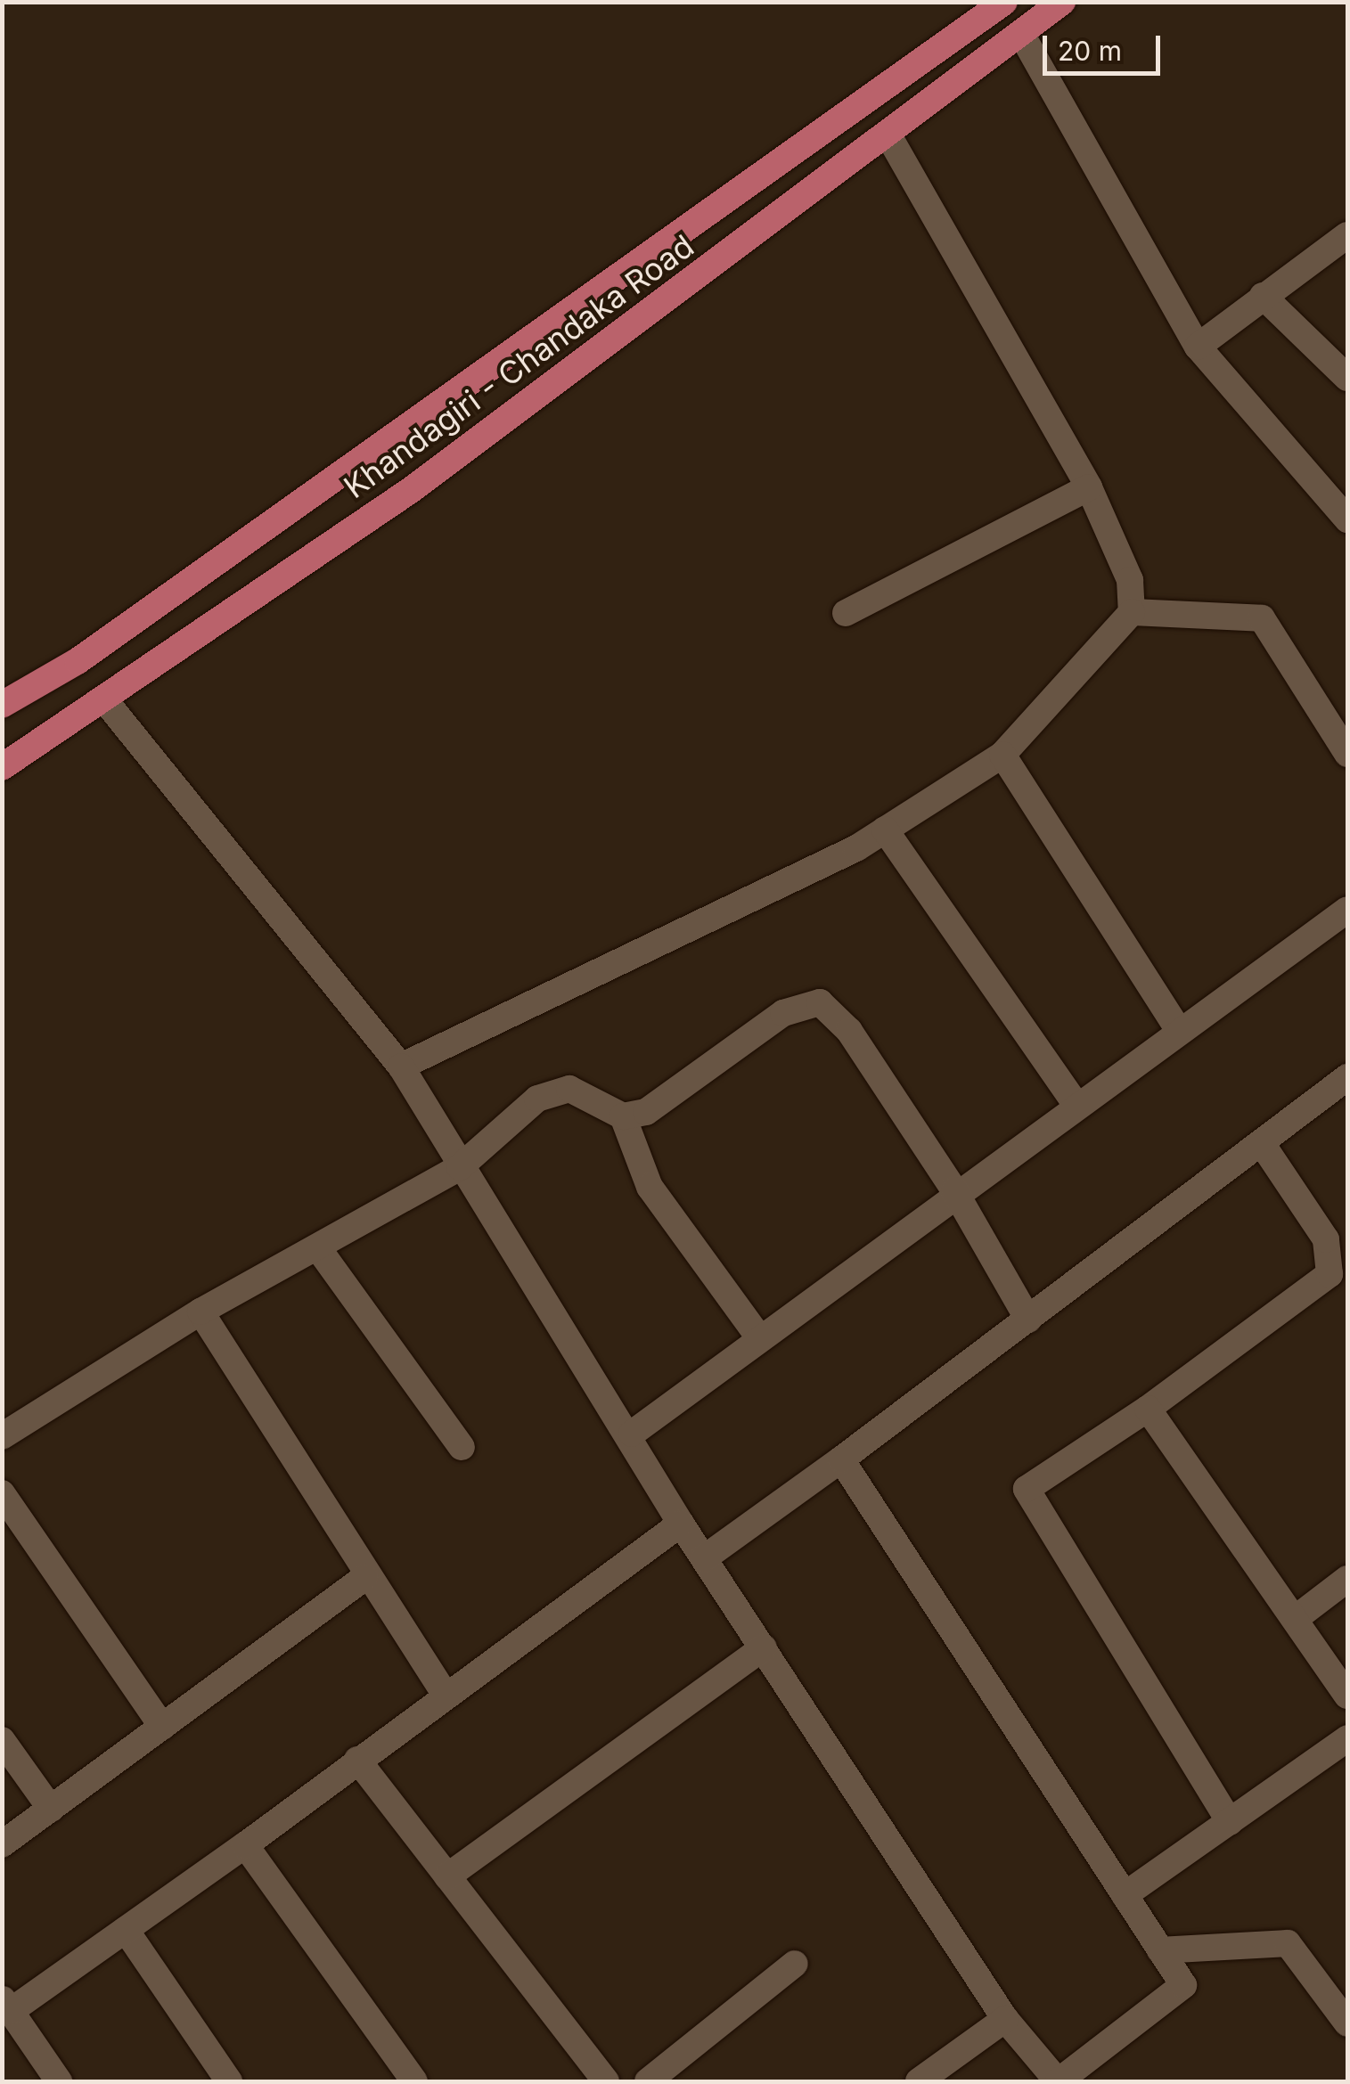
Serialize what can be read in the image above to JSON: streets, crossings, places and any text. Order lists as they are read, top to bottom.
{
  "streets": {
    "main road": ["Khandagiri - Chandaka Road"]
  },
  "scale_bar": "20 m"
}
